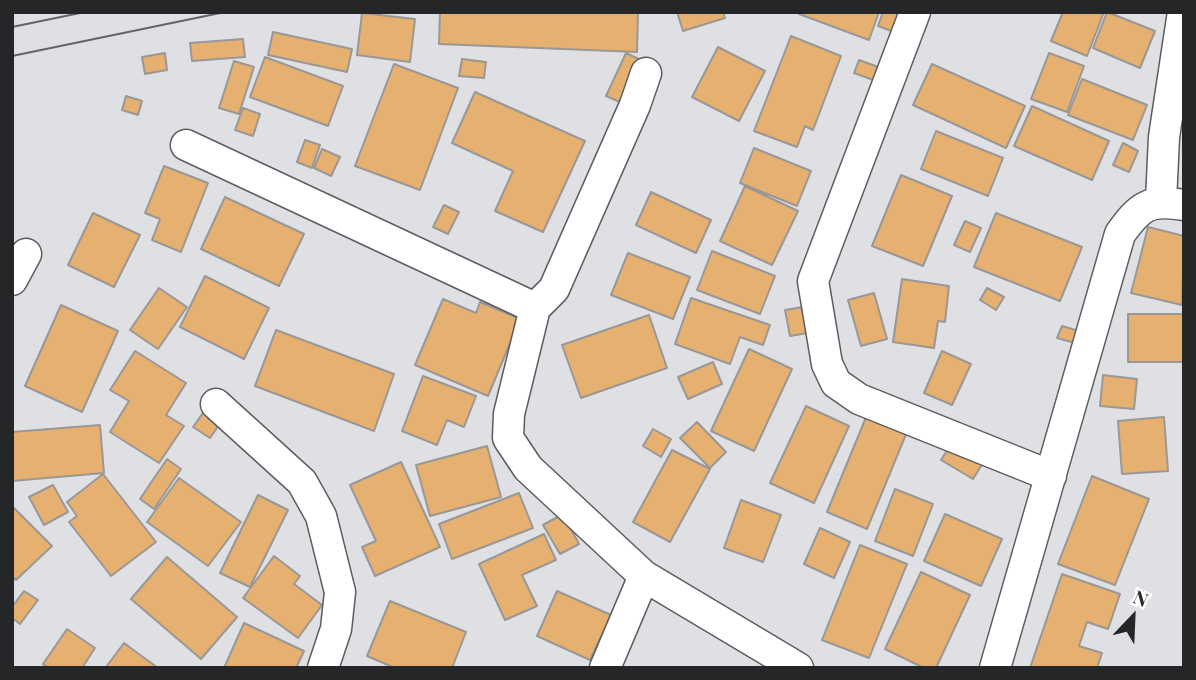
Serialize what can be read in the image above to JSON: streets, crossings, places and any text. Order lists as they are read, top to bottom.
{
  "north": "top right"
}
